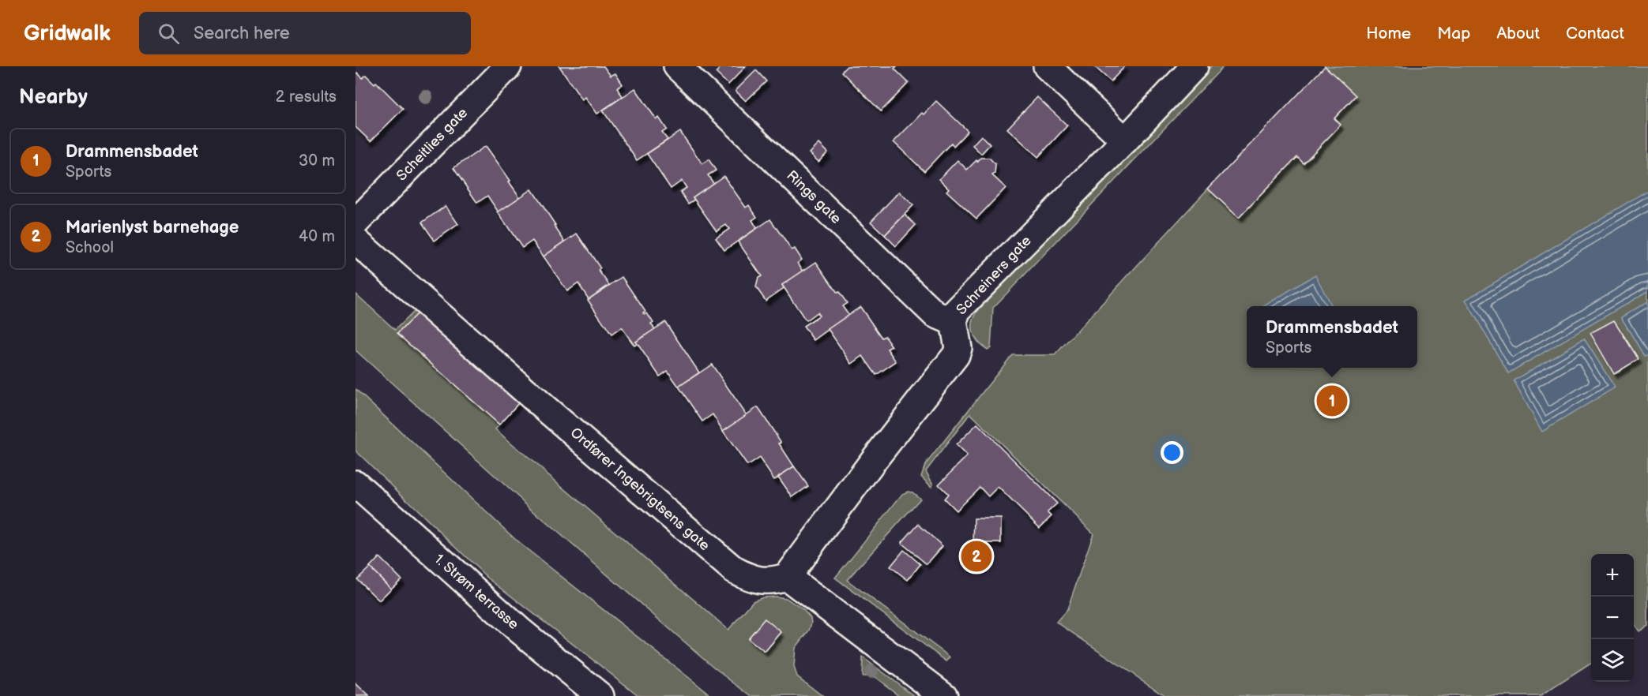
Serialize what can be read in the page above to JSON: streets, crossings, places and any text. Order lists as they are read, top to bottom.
{
  "streets": {
    "street": [
      "Scheitlies gate",
      "Rings gate",
      "Schreiners gate",
      "Ordfører Ingebrigtsens gate",
      "1. Strøm terrasse"
    ]
  },
  "crossings": [
    ["Rings gate", "Schreiners gate"],
    ["Schreiners gate", "Ordfører Ingebrigtsens gate"]
  ],
  "page": {
    "header": "Gridwalk",
    "search": "Search here",
    "nav": [
      "Home",
      "Map",
      "About",
      "Contact"
    ],
    "heading": ["Nearby", "2 results"],
    "list": [
      {
        "mark": "1",
        "name": "Drammensbadet",
        "note": "Sports",
        "value": "30 m"
      },
      {
        "mark": "2",
        "name": "Marienlyst barnehage",
        "note": "School",
        "value": "40 m"
      }
    ],
    "popup": ["Drammensbadet", "Sports"],
    "pins": ["1", "2"],
    "map_buttons": ["+", "−"]
  }
}
